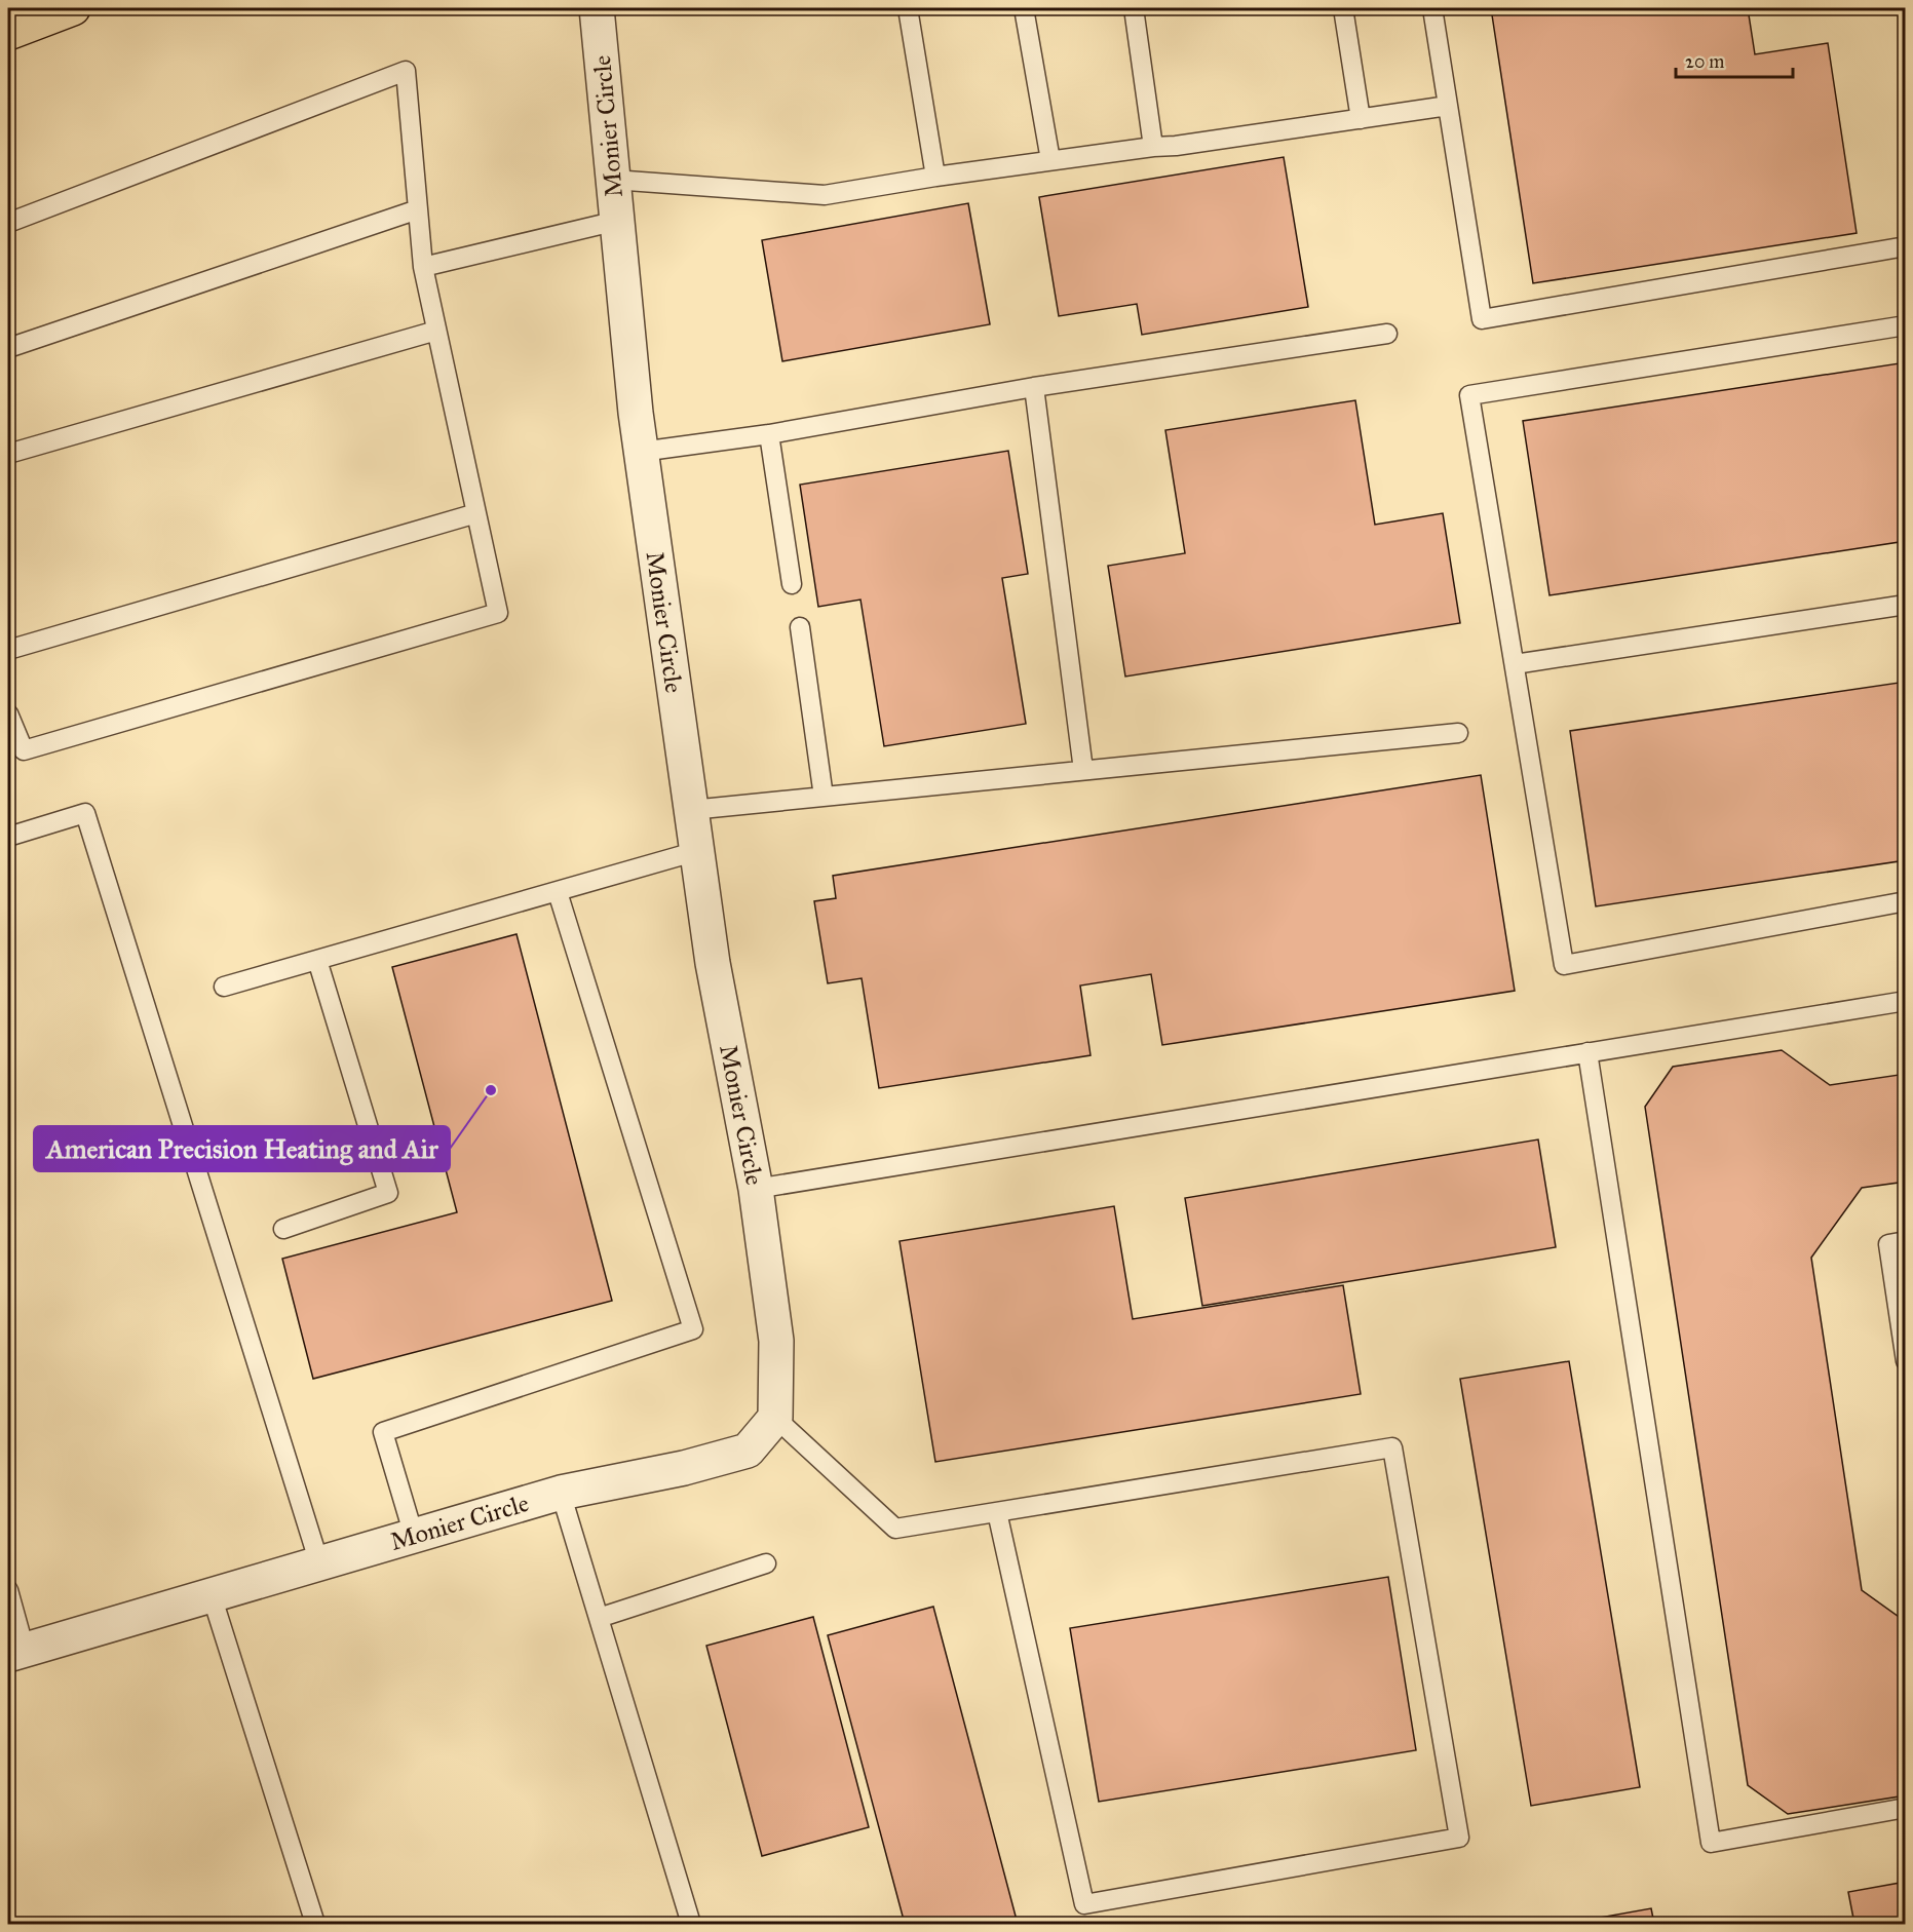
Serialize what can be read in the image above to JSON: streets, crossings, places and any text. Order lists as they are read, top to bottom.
{
  "streets": {
    "street": ["Monier Circle"]
  },
  "places": ["American Precision Heating and Air"],
  "scale_bar": "20 m"
}
